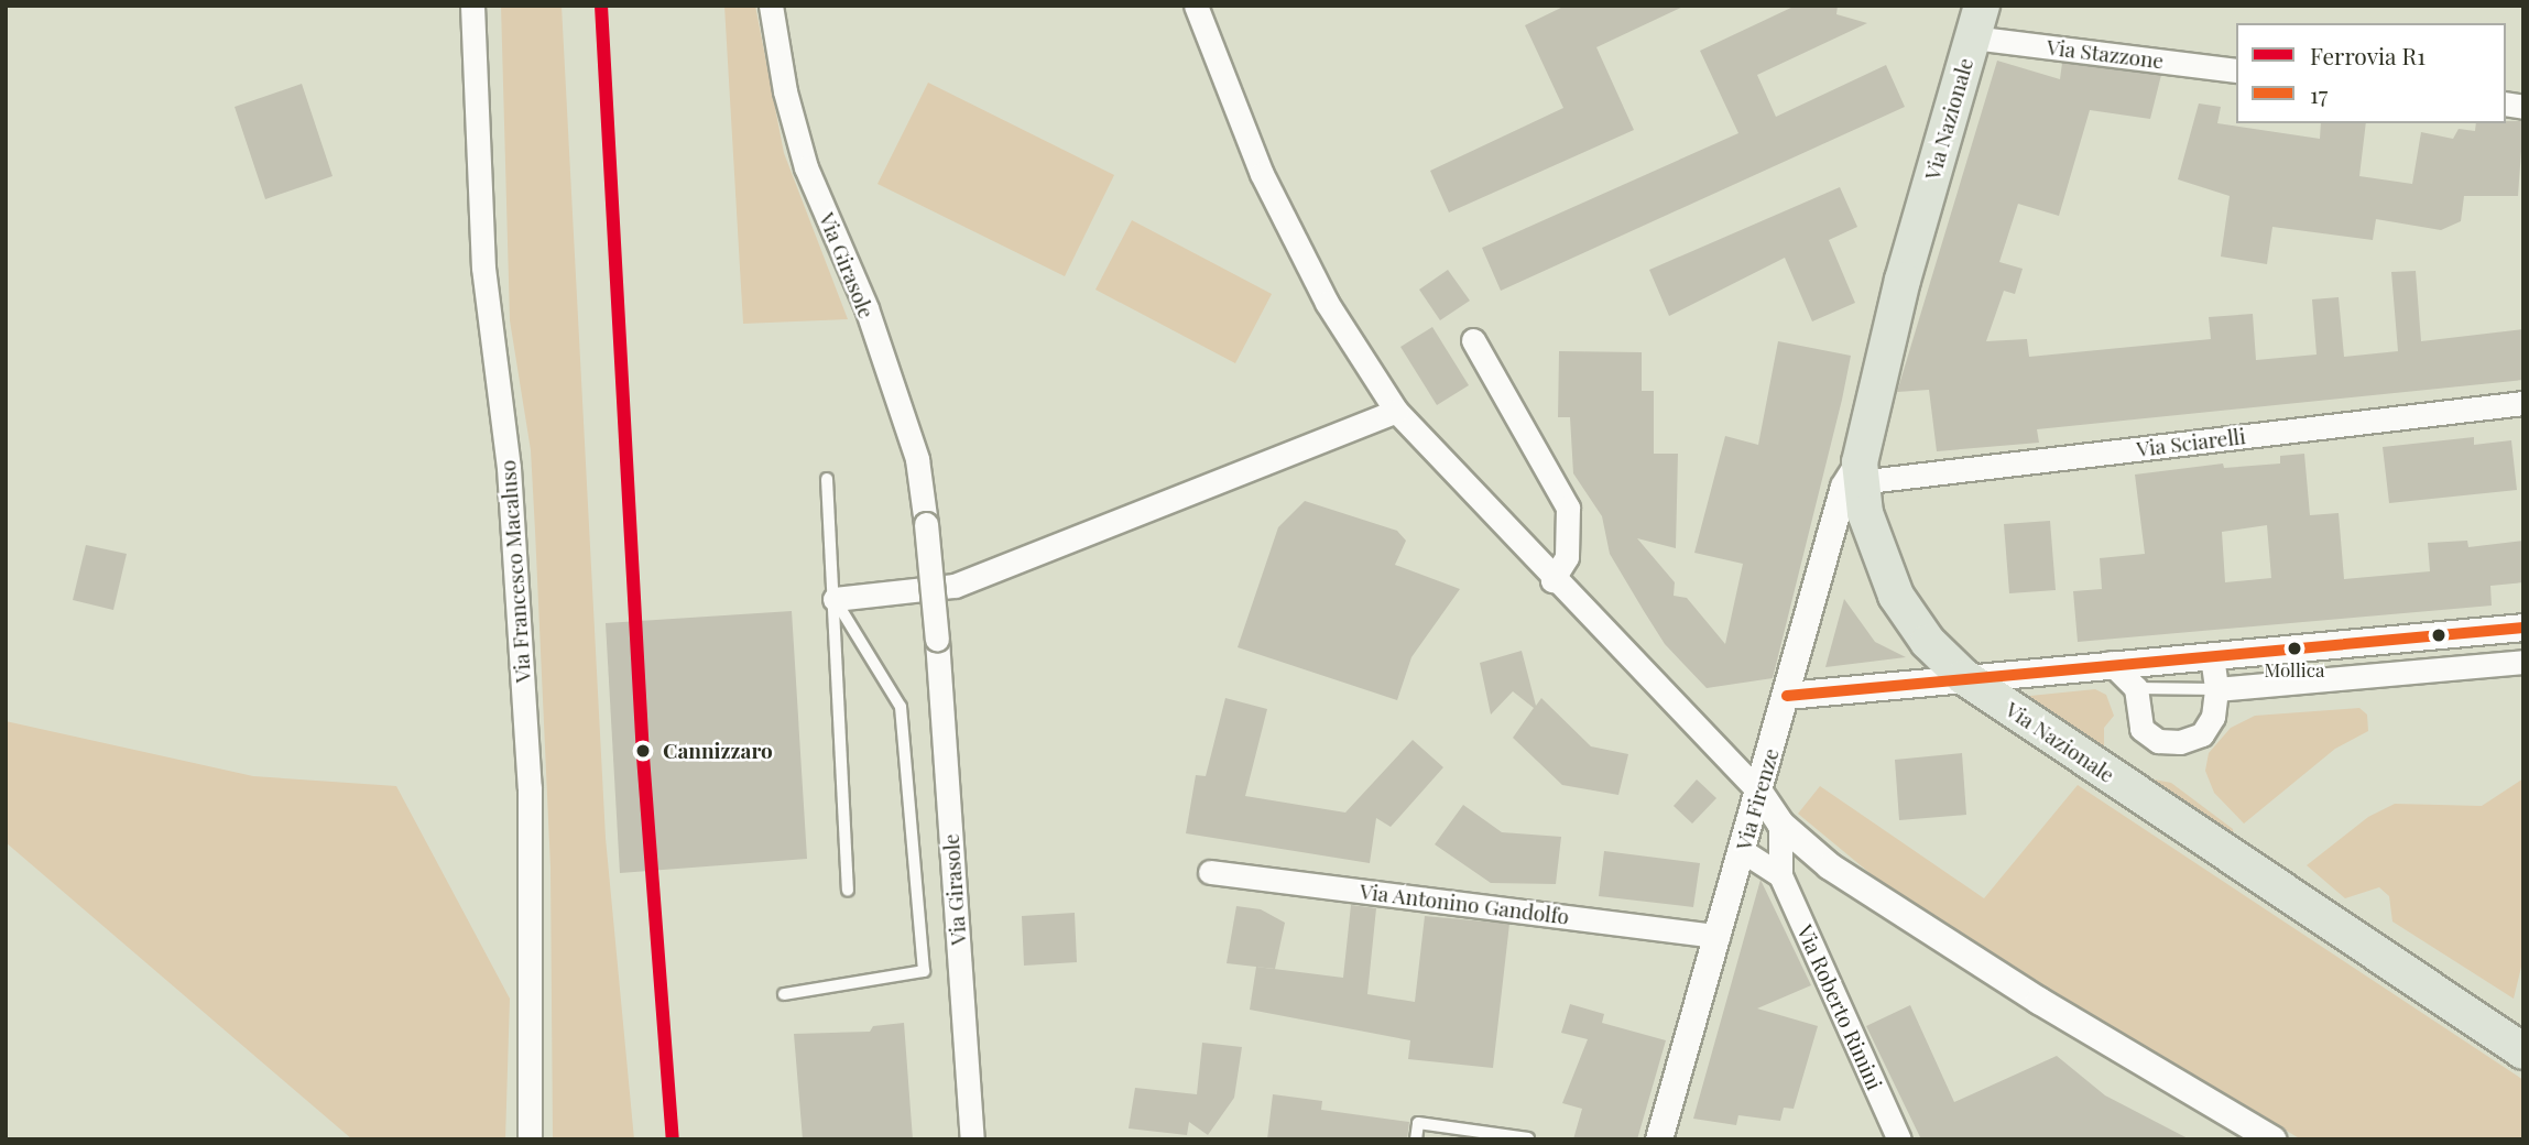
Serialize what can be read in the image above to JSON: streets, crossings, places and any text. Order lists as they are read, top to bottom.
{
  "streets": {
    "main road": ["Via Nazionale"],
    "street": [
      "Via Stazzone",
      "Via Girasole",
      "Via Sciarelli",
      "Via Francesco Macaluso",
      "Via Firenze",
      "Via Antonino Gandolfo",
      "Via Roberto Rimini"
    ]
  },
  "crossings": [
    ["Via Stazzone", "Via Nazionale"],
    ["Via Nazionale", "Via Sciarelli"],
    ["Via Nazionale", "Via Firenze"],
    ["Via Sciarelli", "Via Firenze"],
    ["Via Firenze", "Via Antonino Gandolfo"]
  ],
  "places": ["Mollica", "Cannizzaro"],
  "lines": ["rail line R1", "transit line 17"],
  "legend": ["Ferrovia R1", "17"]
}
